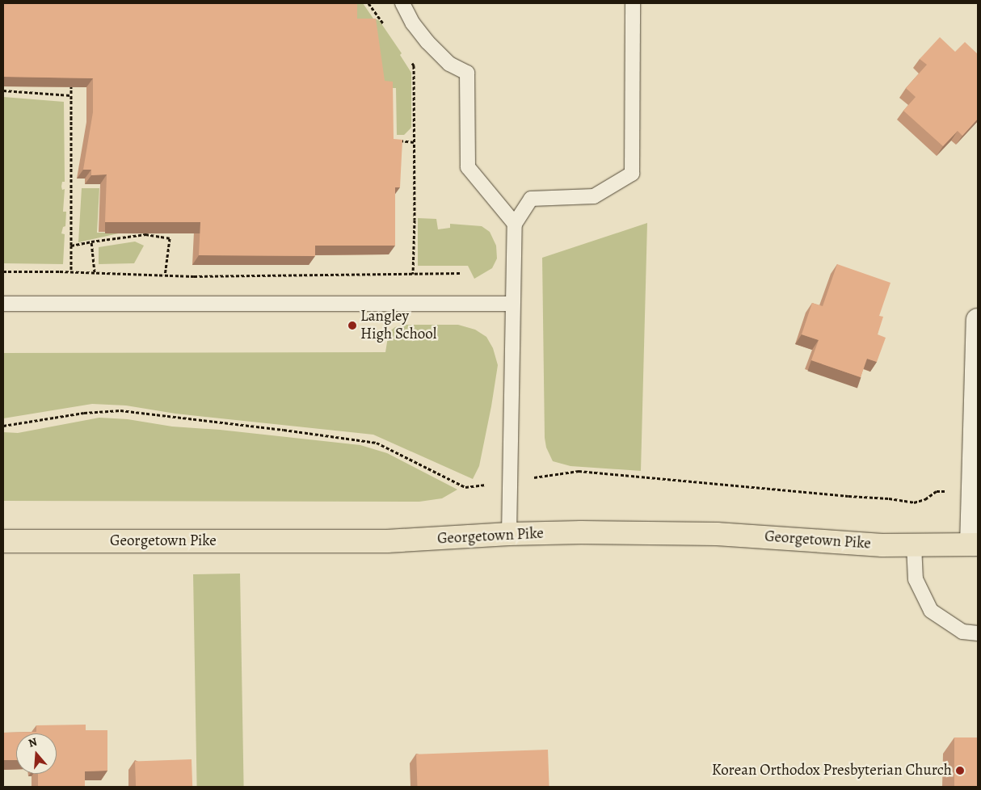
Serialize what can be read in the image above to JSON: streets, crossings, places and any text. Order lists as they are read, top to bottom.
{
  "streets": {
    "main road": ["Georgetown Pike"]
  },
  "places": ["Langley High School", "Korean Orthodox Presbyterian Church"],
  "north": "top"
}
